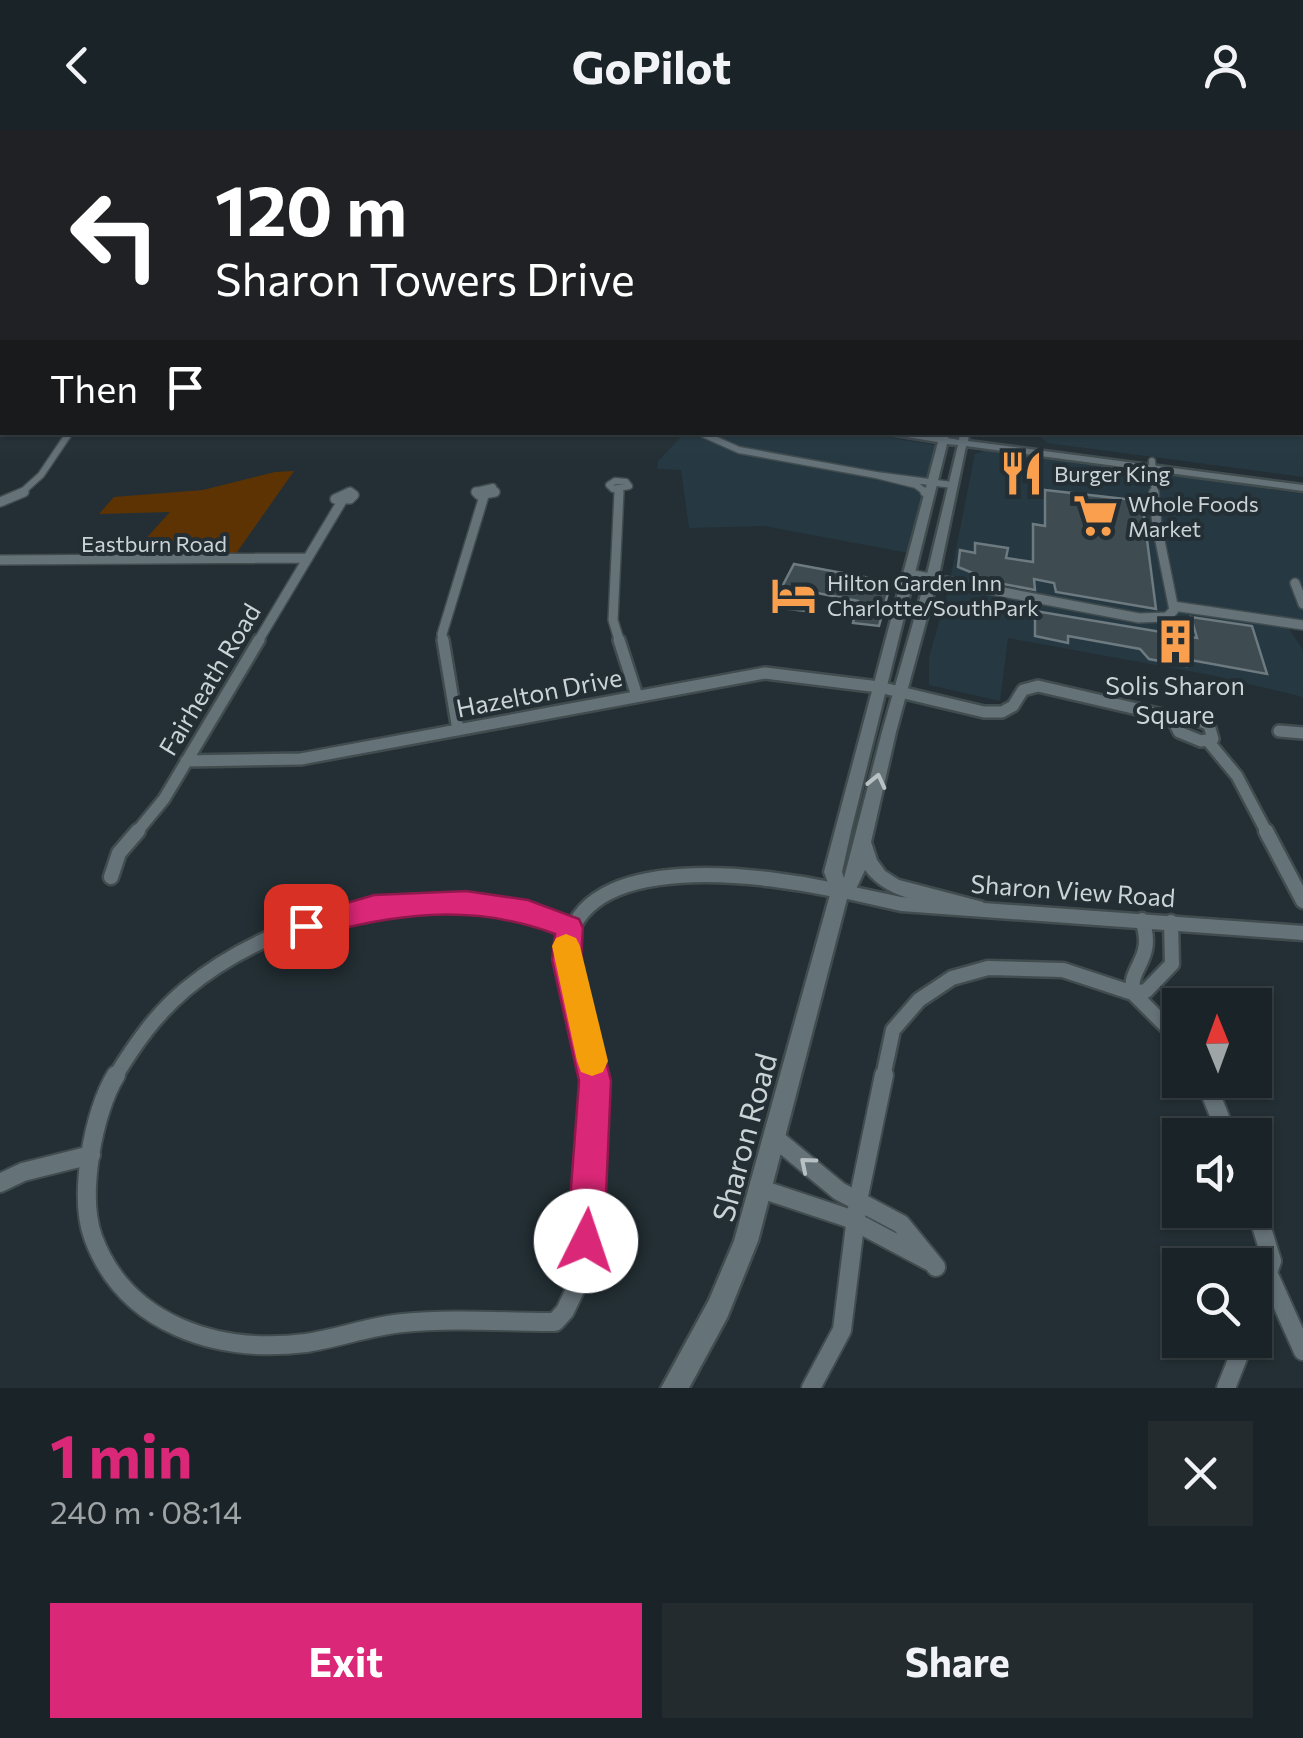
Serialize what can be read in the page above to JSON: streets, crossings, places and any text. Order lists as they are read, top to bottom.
{
  "streets": {
    "main road": ["Sharon Road"],
    "street": [
      "Eastburn Road",
      "Fairheath Road",
      "Hazelton Drive",
      "Sharon View Road"
    ]
  },
  "crossings": [
    ["Eastburn Road", "Fairheath Road"],
    ["Fairheath Road", "Hazelton Drive"],
    ["Hazelton Drive", "Sharon Road"],
    ["Sharon View Road", "Sharon Road"]
  ],
  "places": {
    "restaurant": ["Burger King"],
    "supermarket": ["Whole Foods Market"],
    "hotel": ["Hilton Garden Inn Charlotte/SouthPark"],
    "building": ["Solis Sharon Square"]
  },
  "north": "top",
  "page": {
    "header": "GoPilot",
    "turn": ["120 m", "Sharon Towers Drive"],
    "then": "Then",
    "heading": ["1 min", "240 m · 08:14"],
    "buttons": ["Exit", "Share"]
  }
}
